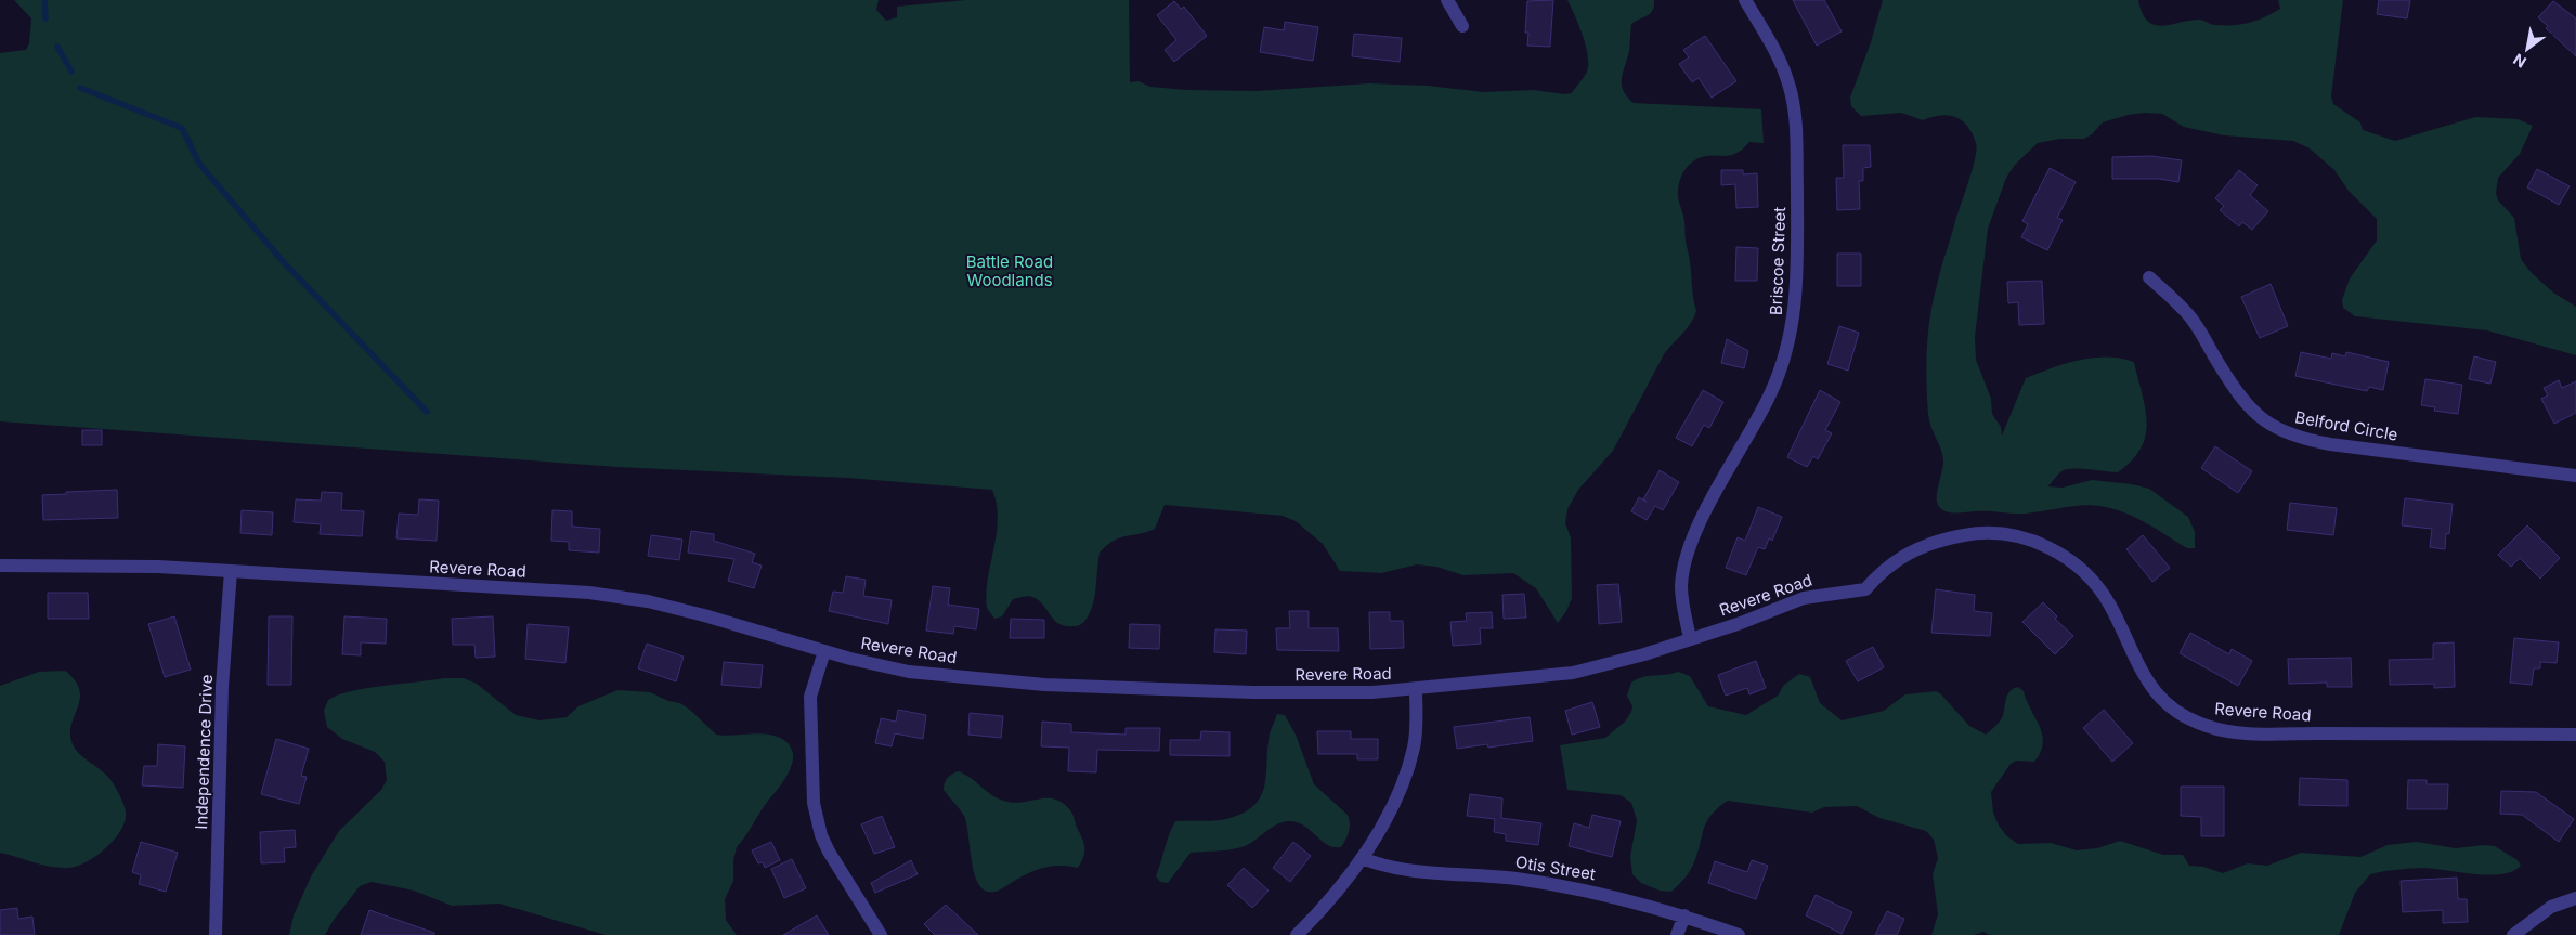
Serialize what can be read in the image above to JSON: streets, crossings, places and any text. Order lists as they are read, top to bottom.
{
  "streets": {
    "street": [
      "Briscoe Street",
      "Belford Circle",
      "Revere Road",
      "Independence Drive",
      "Otis Street"
    ]
  },
  "crossings": [
    ["Briscoe Street", "Revere Road"],
    ["Revere Road", "Independence Drive"]
  ],
  "parks": ["Battle Road Woodlands"],
  "north": "bottom left"
}
